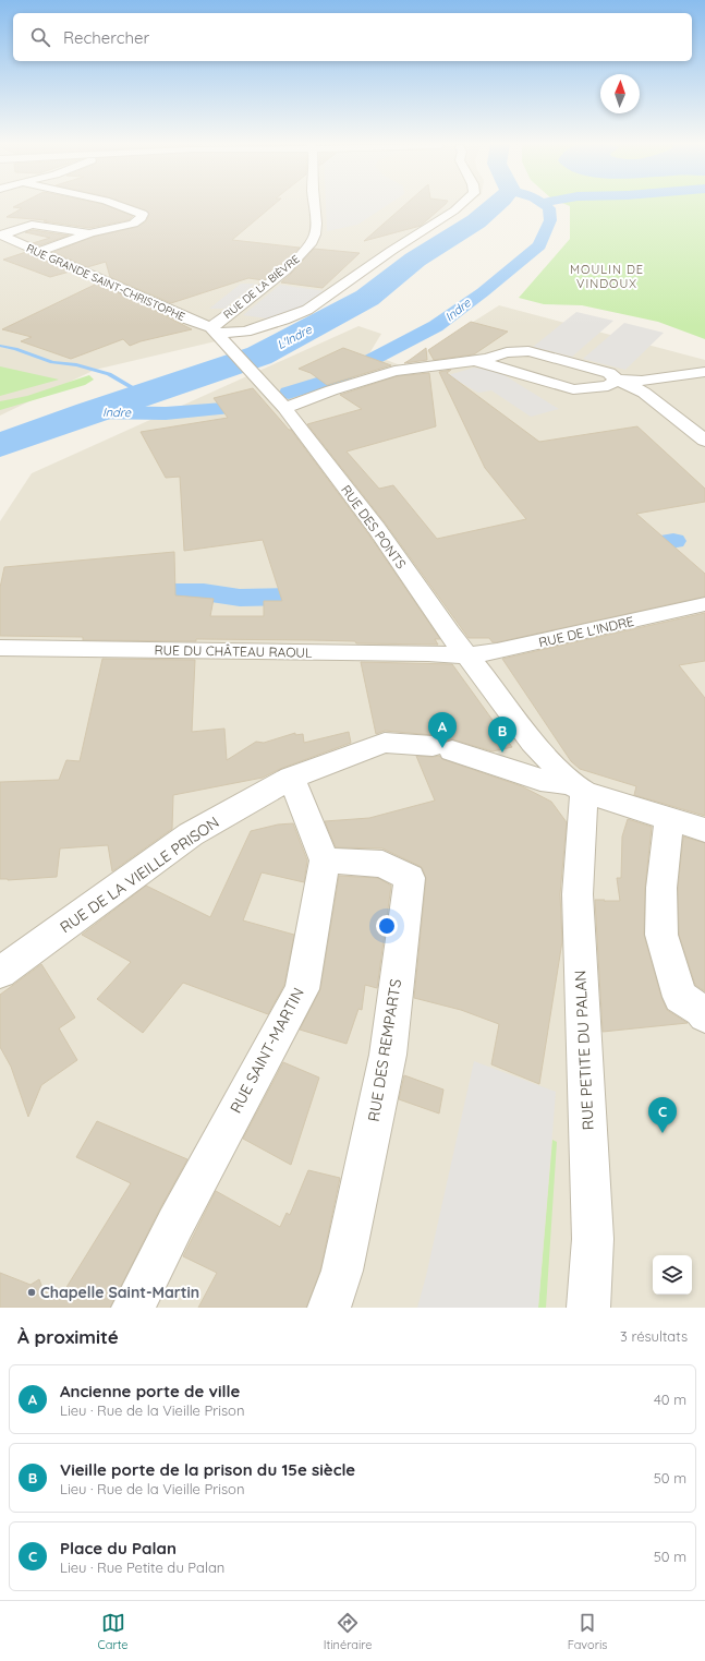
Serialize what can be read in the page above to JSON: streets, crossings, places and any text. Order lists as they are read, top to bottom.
{
  "streets": {
    "street": [
      "RUE GRANDE SAINT-CHRISTOPHE",
      "RUE DE LA BIÈVRE",
      "RUE DES PONTS",
      "RUE DE L'INDRE",
      "RUE DU CHÂTEAU RAOUL",
      "RUE DE LA VIEILLE PRISON",
      "RUE SAINT-MARTIN",
      "RUE DES REMPARTS",
      "RUE PETITE DU PALAN"
    ]
  },
  "crossings": [
    ["RUE GRANDE SAINT-CHRISTOPHE", "RUE DE LA BIÈVRE"],
    ["RUE GRANDE SAINT-CHRISTOPHE", "RUE DES PONTS"],
    ["RUE DE LA BIÈVRE", "RUE DES PONTS"],
    ["RUE DES PONTS", "RUE DE L'INDRE"],
    ["RUE DES PONTS", "RUE DU CHÂTEAU RAOUL"],
    ["RUE DES PONTS", "RUE DE LA VIEILLE PRISON"],
    ["RUE DES PONTS", "RUE PETITE DU PALAN"],
    ["RUE DE L'INDRE", "RUE DU CHÂTEAU RAOUL"],
    ["RUE DE LA VIEILLE PRISON", "RUE PETITE DU PALAN"],
    ["RUE SAINT-MARTIN", "RUE DES REMPARTS"]
  ],
  "districts": ["MOULIN DE VINDOUX"],
  "water": ["Indre", "L'Indre"],
  "places": ["Chapelle Saint-Martin"],
  "north": "top",
  "page": {
    "search": "Rechercher",
    "pins": ["A", "B", "C"],
    "heading": ["À proximité", "3 résultats"],
    "list": [
      {
        "mark": "A",
        "name": "Ancienne porte de ville",
        "note": "Lieu · Rue de la Vieille Prison",
        "value": "40 m"
      },
      {
        "mark": "B",
        "name": "Vieille porte de la prison du 15e siècle",
        "note": "Lieu · Rue de la Vieille Prison",
        "value": "50 m"
      },
      {
        "mark": "C",
        "name": "Place du Palan",
        "note": "Lieu · Rue Petite du Palan",
        "value": "50 m"
      }
    ],
    "nav": ["Carte", "Itinéraire", "Favoris"]
  }
}
